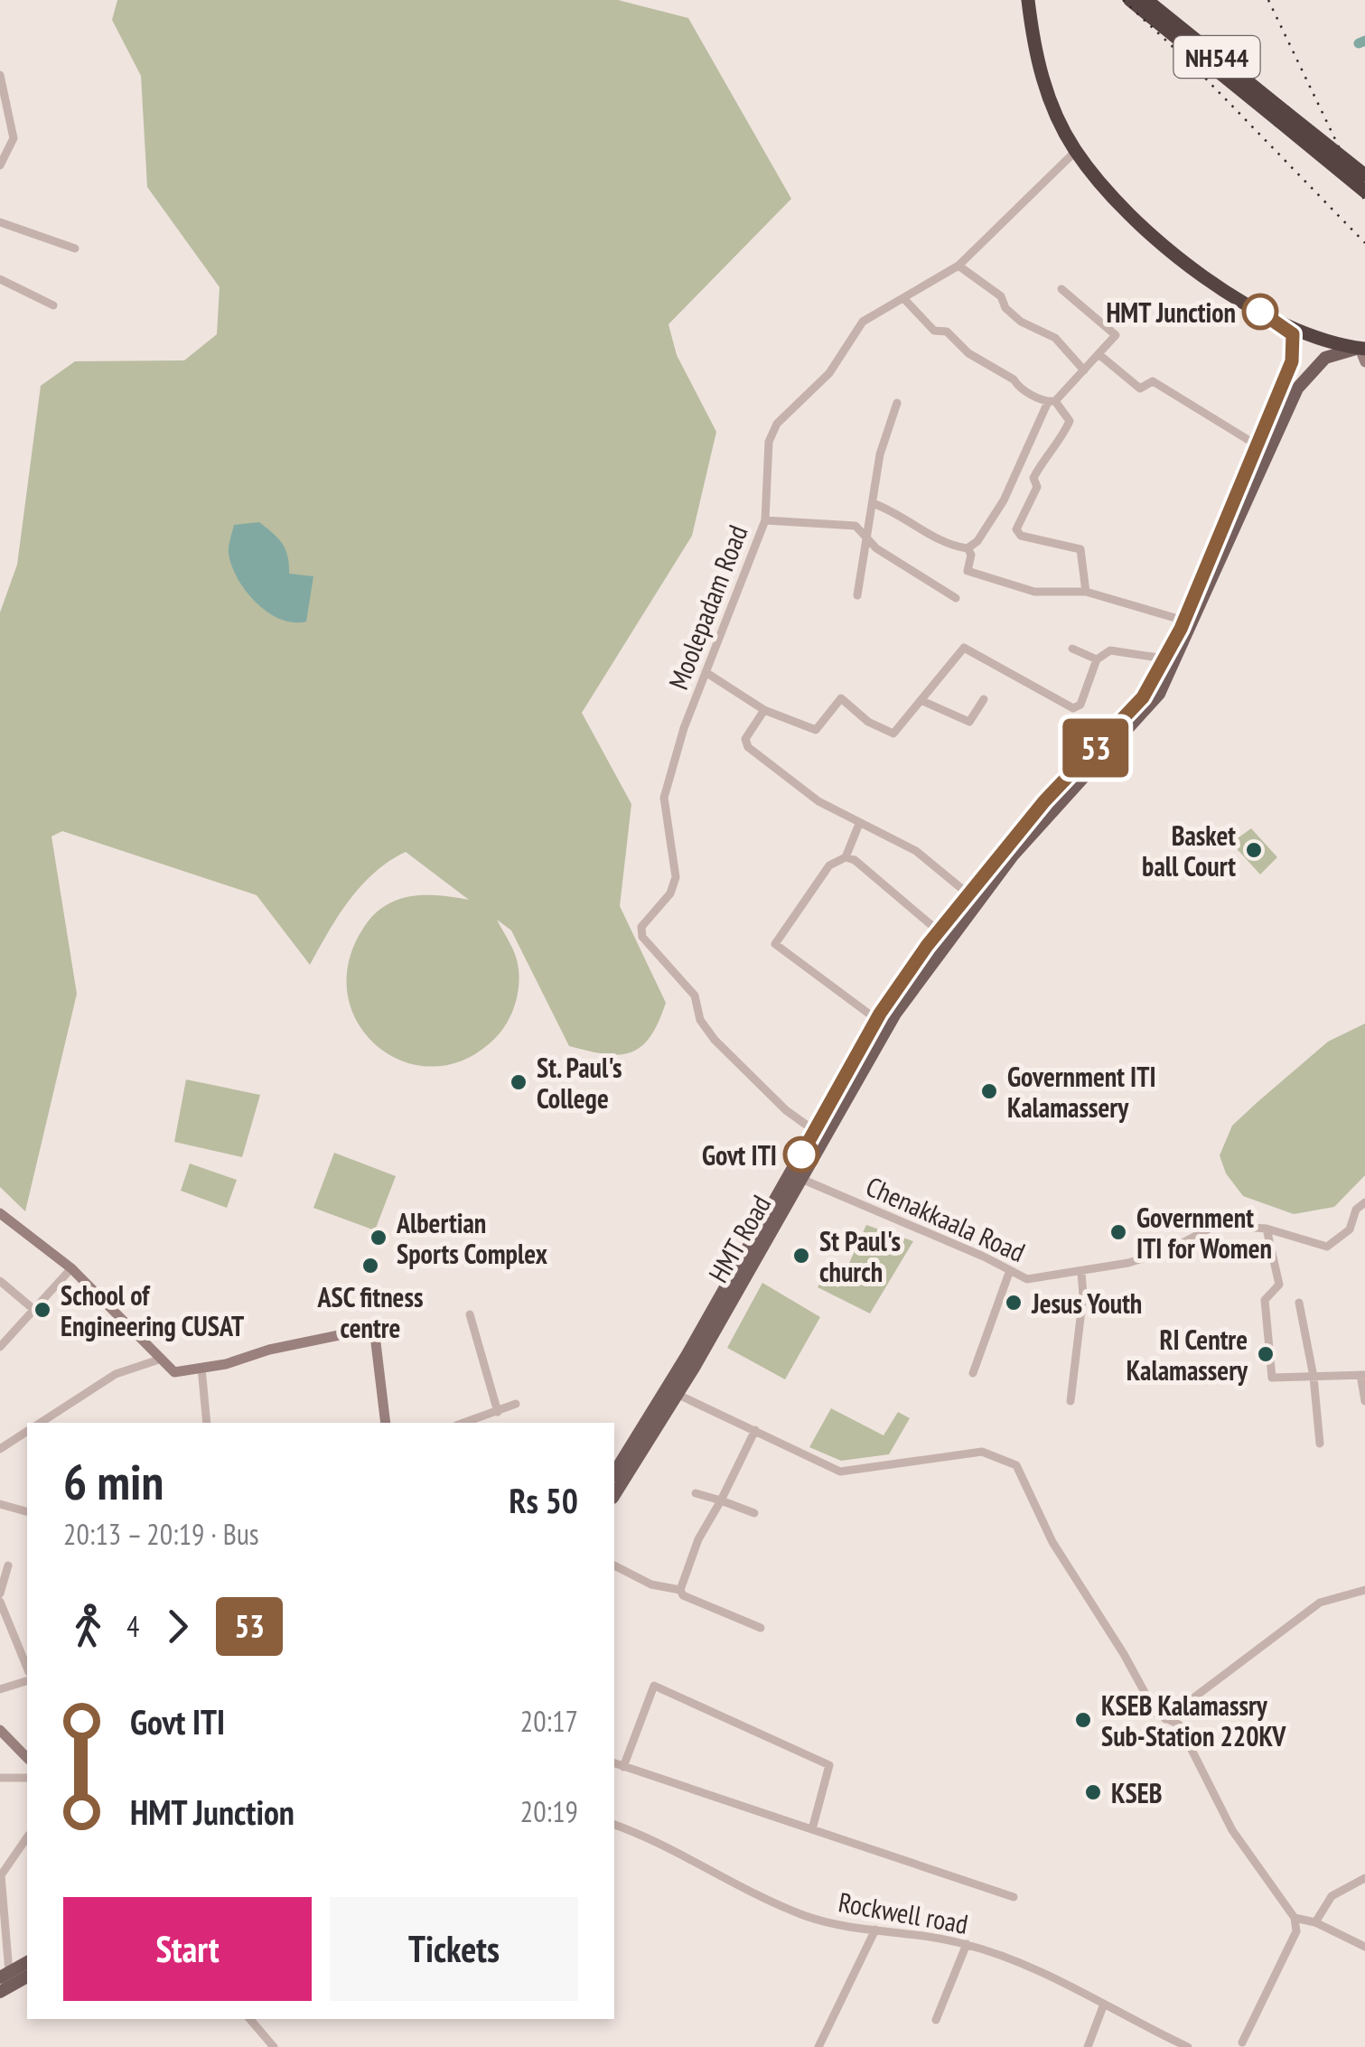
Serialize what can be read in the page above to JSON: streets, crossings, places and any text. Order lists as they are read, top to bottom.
{
  "streets": {
    "highway": ["NH544"],
    "main road": ["HMT Road"],
    "street": ["Moolepadam Road", "Chenakkaala Road", "Rockwell road"]
  },
  "crossings": [
    ["Moolepadam Road", "HMT Road"],
    ["Chenakkaala Road", "HMT Road"]
  ],
  "places": [
    "HMT Junction",
    "Basket ball Court",
    "St. Paul's College",
    "Government ITI Kalamassery",
    "Govt ITI",
    "Government ITI for Women",
    "Albertian Sports Complex",
    "St Paul's church",
    "ASC fitness centre",
    "Jesus Youth",
    "School of Engineering CUSAT",
    "RI Centre Kalamassery",
    "KSEB Kalamassry Sub-Station 220KV",
    "KSEB"
  ],
  "lines": ["bus line 53"],
  "page": {
    "on_map": "53",
    "heading": ["6 min", "20:13 – 20:19 · Bus", "Rs 50"],
    "legs": ["4", "53"],
    "list": [
      {
        "name": "Govt ITI",
        "value": "20:17"
      },
      {
        "name": "HMT Junction",
        "value": "20:19"
      }
    ],
    "buttons": ["Start", "Tickets"]
  }
}
